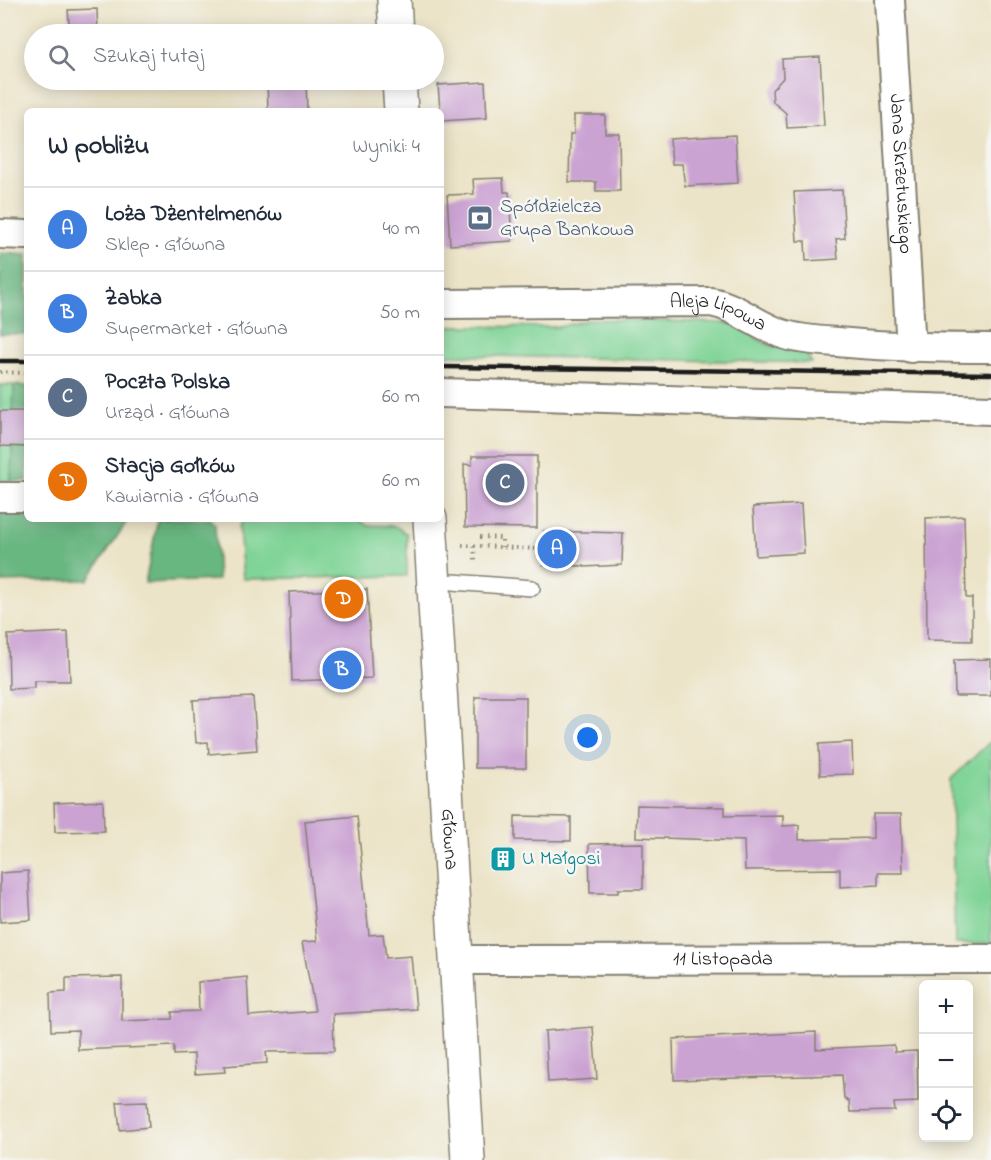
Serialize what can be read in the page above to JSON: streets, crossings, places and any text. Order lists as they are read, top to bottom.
{
  "streets": {
    "street": [
      "Jana Skrzetuskiego",
      "Aleja Lipowa",
      "Główna",
      "11 Listopada"
    ]
  },
  "crossings": [
    ["Jana Skrzetuskiego", "Aleja Lipowa"],
    ["Główna", "11 Listopada"]
  ],
  "places": {
    "bank": ["Spółdzielcza Grupa Bankowa"],
    "building": ["U Małgosi"]
  },
  "page": {
    "search": "Szukaj tutaj",
    "heading": ["W pobliżu", "Wyniki: 4"],
    "list": [
      {
        "mark": "A",
        "name": "Loża Dżentelmenów",
        "note": "Sklep · Główna",
        "value": "40 m"
      },
      {
        "mark": "B",
        "name": "Żabka",
        "note": "Supermarket · Główna",
        "value": "50 m"
      },
      {
        "mark": "C",
        "name": "Poczta Polska",
        "note": "Urząd · Główna",
        "value": "60 m"
      },
      {
        "mark": "D",
        "name": "Stacja Gołków",
        "note": "Kawiarnia · Główna",
        "value": "60 m"
      }
    ],
    "pins": [
      "C",
      "A",
      "D",
      "B"
    ],
    "map_buttons": ["+", "−"]
  }
}
